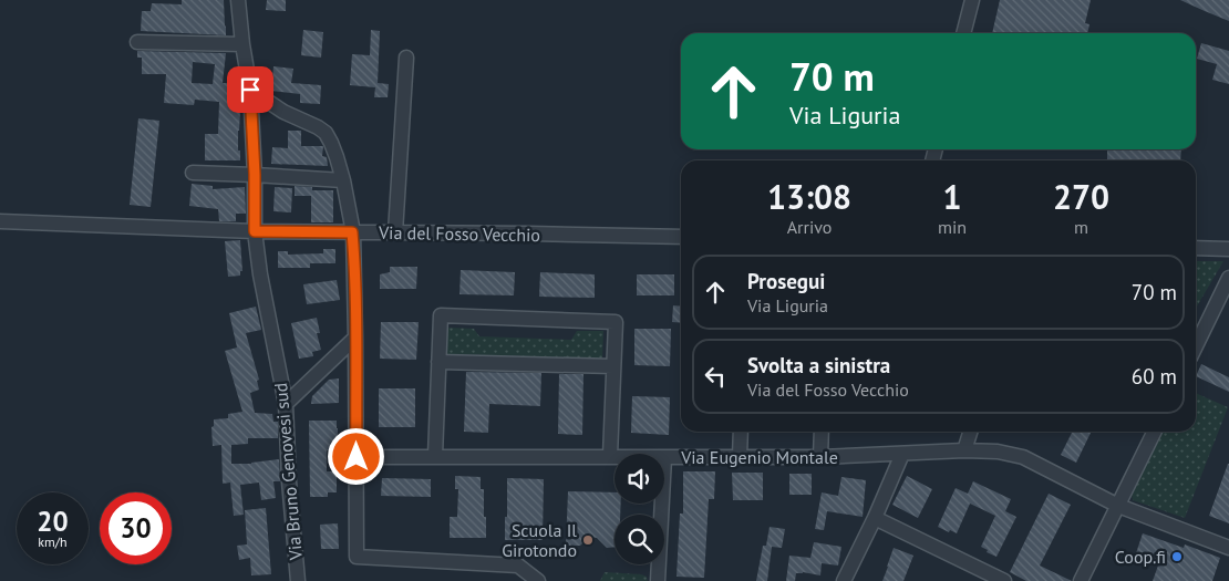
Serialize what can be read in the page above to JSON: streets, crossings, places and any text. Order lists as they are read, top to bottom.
{
  "streets": {
    "street": ["Via del Fosso Vecchio", "Via Eugenio Montale", "Via Bruno Genovesi sud"]
  },
  "crossings": [
    ["Via del Fosso Vecchio", "Via Bruno Genovesi sud"]
  ],
  "places": ["Scuola Il Girotondo", "Coop.fi"],
  "page": {
    "turn": ["70 m", "Via Liguria"],
    "eta": [
      "13:08",
      "Arrivo",
      "1",
      "min",
      "270",
      "m"
    ],
    "list": [
      {
        "name": "Prosegui",
        "note": "Via Liguria",
        "value": "70 m"
      },
      {
        "name": "Svolta a sinistra",
        "note": "Via del Fosso Vecchio",
        "value": "60 m"
      }
    ],
    "speed": "20 km/h",
    "limit": "30"
  }
}
